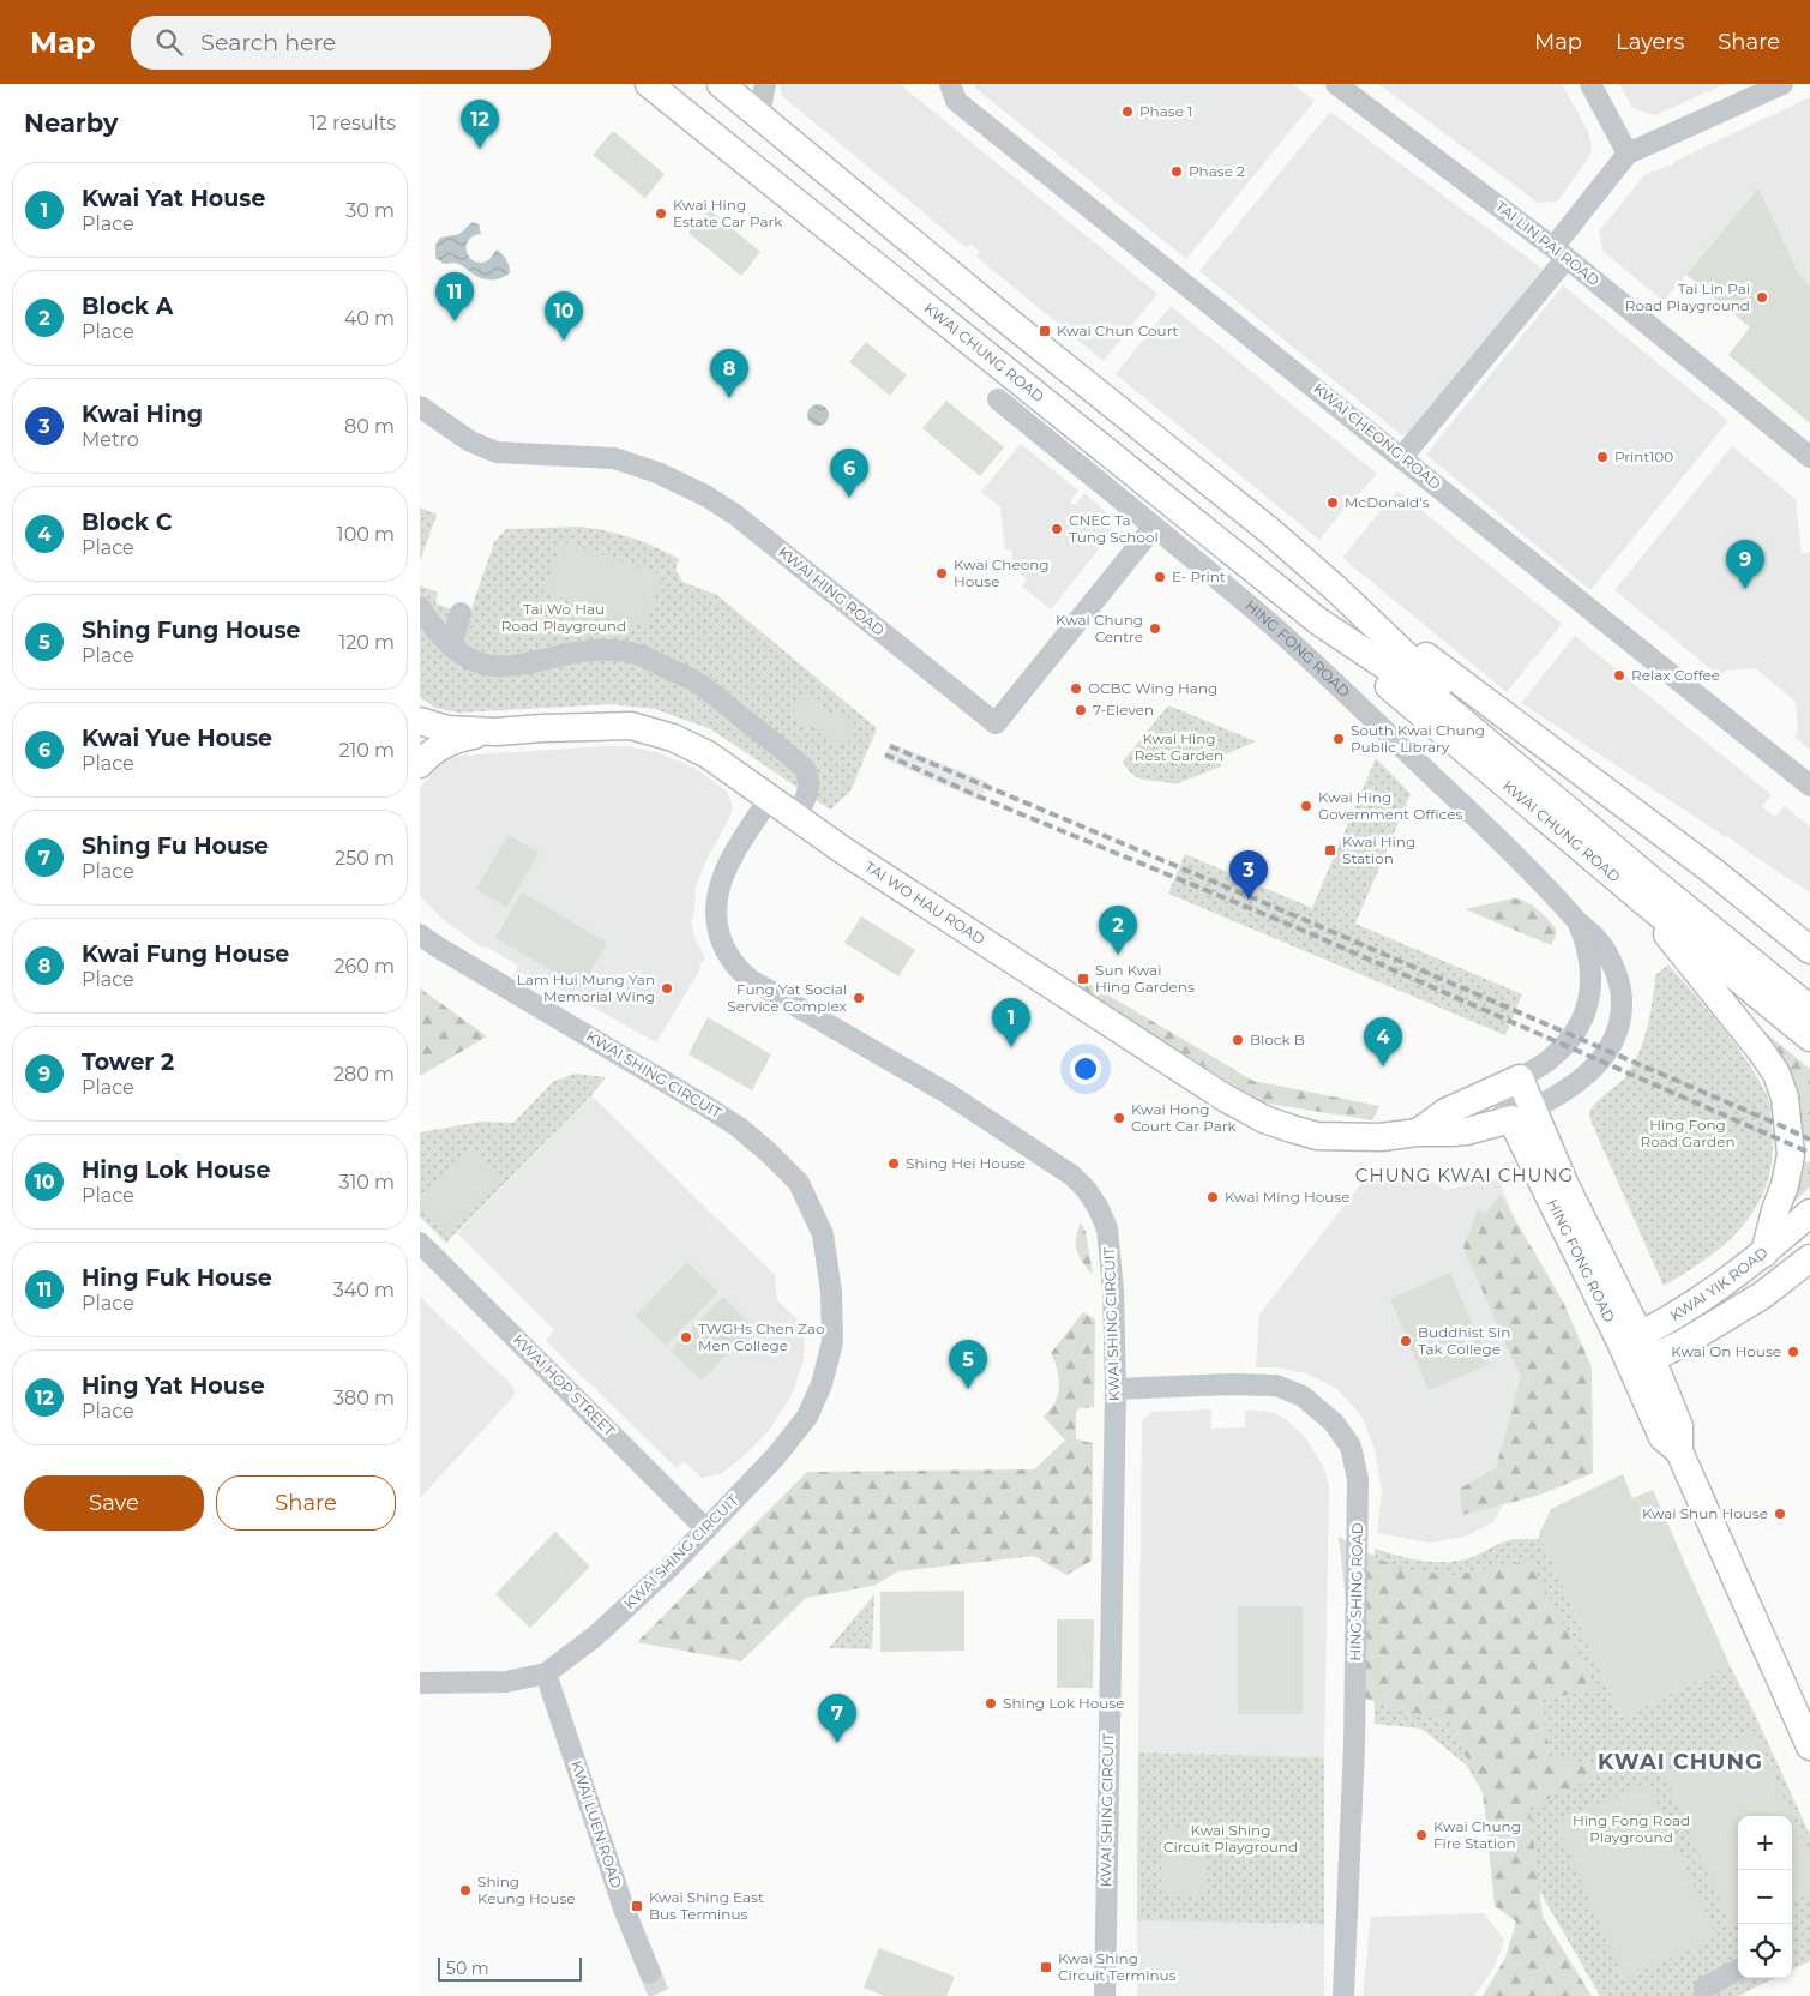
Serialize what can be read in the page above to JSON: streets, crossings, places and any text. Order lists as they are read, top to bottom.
{
  "streets": {
    "main road": [
      "KWAI CHUNG ROAD",
      "HING FONG ROAD",
      "TAI WO HAU ROAD",
      "KWAI YIK ROAD"
    ],
    "street": [
      "TAI LIN PAI ROAD",
      "KWAI CHEONG ROAD",
      "KWAI HING ROAD",
      "KWAI SHING CIRCUIT",
      "KWAI HOP STREET",
      "HING SHING ROAD",
      "KWAI LUEN ROAD"
    ]
  },
  "crossings": [
    ["KWAI HING ROAD", "HING FONG ROAD"],
    ["HING FONG ROAD", "TAI WO HAU ROAD"],
    ["HING FONG ROAD", "KWAI YIK ROAD"],
    ["TAI WO HAU ROAD", "KWAI SHING CIRCUIT"],
    ["KWAI SHING CIRCUIT", "KWAI HOP STREET"],
    ["KWAI SHING CIRCUIT", "HING SHING ROAD"],
    ["KWAI SHING CIRCUIT", "KWAI LUEN ROAD"]
  ],
  "districts": ["CHUNG KWAI CHUNG", "KWAI CHUNG"],
  "parks": [
    "Tai Wo Hau Road Playground",
    "Kwai Hing Rest Garden",
    "Hing Fong Road Garden",
    "Hing Fong Road Playground",
    "Kwai Shing Circuit Playground"
  ],
  "places": {
    "other": [
      "Phase 1",
      "Phase 2",
      "Kwai Hing Estate Car Park",
      "Tai Lin Pai Road Playground",
      "Print100",
      "McDonald's",
      "CNEC Ta Tung School",
      "Kwai Cheong House",
      "E- Print",
      "Kwai Chung Centre",
      "Relax Coffee",
      "OCBC Wing Hang",
      "7-Eleven",
      "South Kwai Chung Public Library",
      "Kwai Hing Government Offices",
      "Lam Hui Mung Yan Memorial Wing",
      "Fung Yat Social Service Complex",
      "Block B",
      "Kwai Hong Court Car Park",
      "Shing Hei House",
      "Kwai Ming House",
      "TWGHs Chen Zao Men College",
      "Buddhist Sin Tak College",
      "Kwai On House",
      "Kwai Shun House",
      "Shing Lok House",
      "Kwai Chung Fire Station",
      "Shing Keung House"
    ],
    "transit": [
      "Kwai Chun Court",
      "Kwai Hing Station",
      "Sun Kwai Hing Gardens",
      "Kwai Shing East Bus Terminus",
      "Kwai Shing Circuit Terminus"
    ]
  },
  "scale_bar": "50 m",
  "page": {
    "header": "Map",
    "search": "Search here",
    "nav": ["Map", "Layers", "Share"],
    "heading": ["Nearby", "12 results"],
    "pins": [
      "12",
      "11",
      "10",
      "8",
      "6",
      "9",
      "3",
      "2",
      "1",
      "4",
      "5",
      "7"
    ],
    "list": [
      {
        "mark": "1",
        "name": "Kwai Yat House",
        "note": "Place",
        "value": "30 m"
      },
      {
        "mark": "2",
        "name": "Block A",
        "note": "Place",
        "value": "40 m"
      },
      {
        "mark": "3",
        "name": "Kwai Hing",
        "note": "Metro",
        "value": "80 m"
      },
      {
        "mark": "4",
        "name": "Block C",
        "note": "Place",
        "value": "100 m"
      },
      {
        "mark": "5",
        "name": "Shing Fung House",
        "note": "Place",
        "value": "120 m"
      },
      {
        "mark": "6",
        "name": "Kwai Yue House",
        "note": "Place",
        "value": "210 m"
      },
      {
        "mark": "7",
        "name": "Shing Fu House",
        "note": "Place",
        "value": "250 m"
      },
      {
        "mark": "8",
        "name": "Kwai Fung House",
        "note": "Place",
        "value": "260 m"
      },
      {
        "mark": "9",
        "name": "Tower 2",
        "note": "Place",
        "value": "280 m"
      },
      {
        "mark": "10",
        "name": "Hing Lok House",
        "note": "Place",
        "value": "310 m"
      },
      {
        "mark": "11",
        "name": "Hing Fuk House",
        "note": "Place",
        "value": "340 m"
      },
      {
        "mark": "12",
        "name": "Hing Yat House",
        "note": "Place",
        "value": "380 m"
      }
    ],
    "buttons": ["Save", "Share"],
    "map_buttons": ["+", "−"],
    "scale": "50 m"
  }
}
